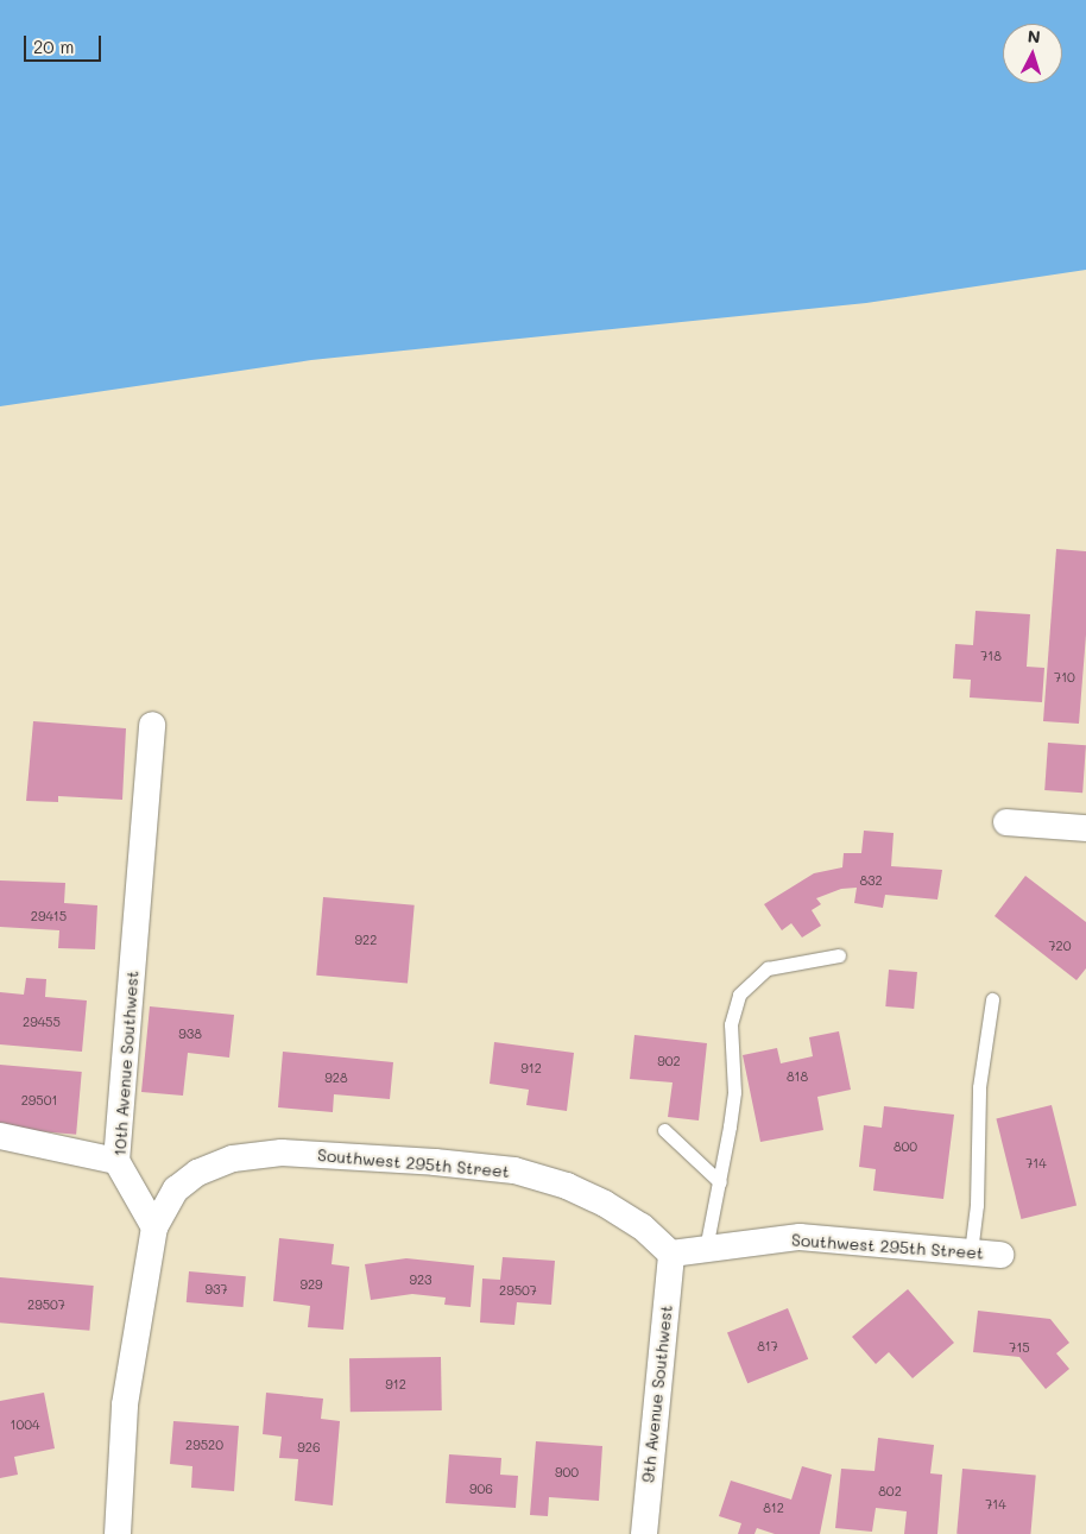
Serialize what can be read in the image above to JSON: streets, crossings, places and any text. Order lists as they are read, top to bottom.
{
  "streets": {
    "street": ["10th Avenue Southwest", "Southwest 295th Street", "9th Avenue Southwest"]
  },
  "crossings": [
    ["10th Avenue Southwest", "Southwest 295th Street"],
    ["Southwest 295th Street", "9th Avenue Southwest"]
  ],
  "house_numbers": [
    "718",
    "710",
    "832",
    "29415",
    "922",
    "720",
    "29455",
    "938",
    "902",
    "912",
    "818",
    "928",
    "29501",
    "800",
    "714",
    "923",
    "929",
    "937",
    "29507",
    "29507",
    "817",
    "715",
    "912",
    "1004",
    "29520",
    "926",
    "900",
    "906",
    "802",
    "714",
    "812"
  ],
  "scale_bar": "20 m",
  "north": "top"
}
